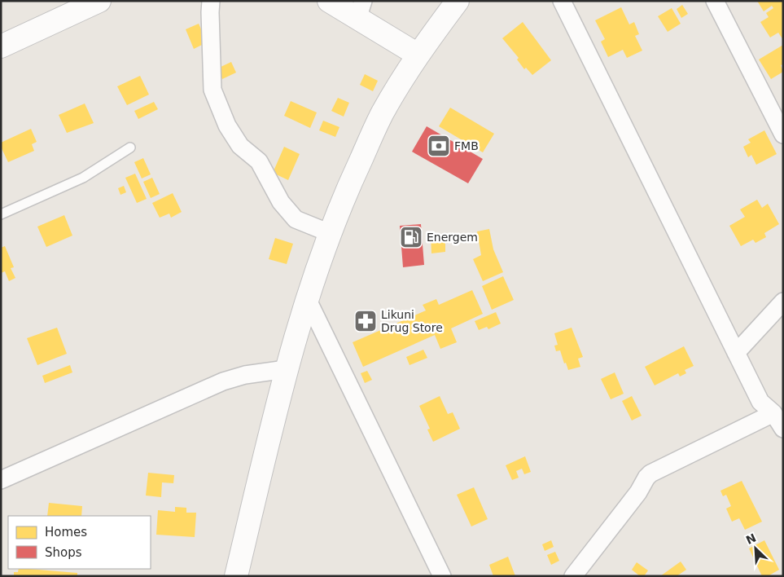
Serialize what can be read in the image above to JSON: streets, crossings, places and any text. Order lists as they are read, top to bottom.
{
  "places": {
    "bank": ["FMB"],
    "fuel station": ["Energem"],
    "pharmacy": ["Likuni Drug Store"]
  },
  "legend": ["Homes", "Shops"],
  "north": "top left"
}
